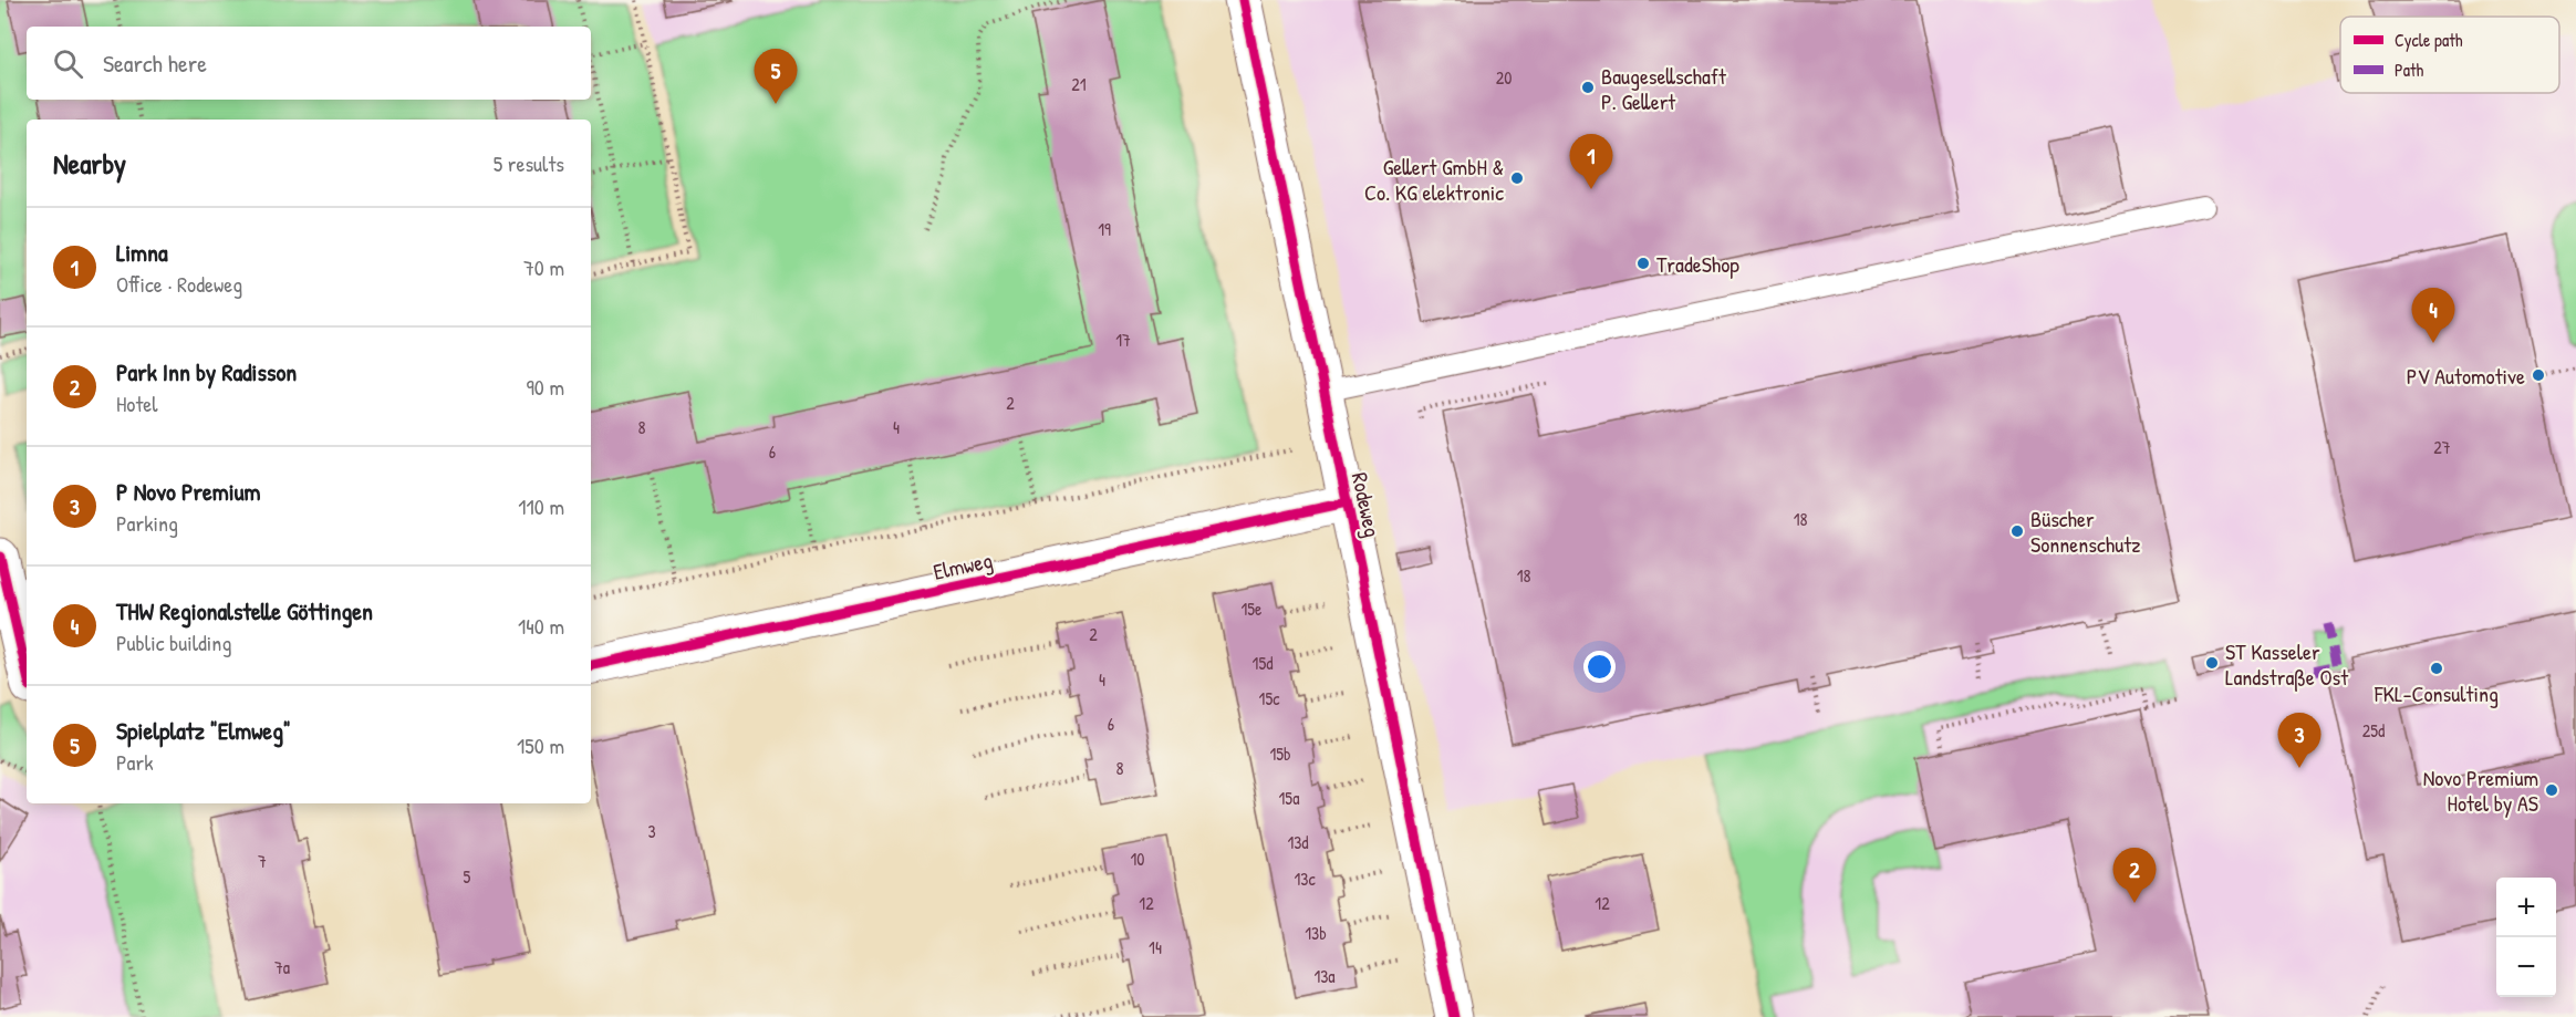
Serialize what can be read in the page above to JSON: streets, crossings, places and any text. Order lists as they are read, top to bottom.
{
  "streets": {
    "street": ["Rodeweg", "Elmweg"]
  },
  "crossings": [
    ["Rodeweg", "Elmweg"]
  ],
  "places": [
    "Baugesellschaft P. Gellert",
    "Gellert GmbH & Co. KG elektronic",
    "TradeShop",
    "PV Automotive",
    "Büscher Sonnenschutz",
    "ST Kasseler Landstraße Ost",
    "FKL-Consulting",
    "Novo Premium Hotel by AS"
  ],
  "house_numbers": [
    "20",
    "21",
    "19",
    "17",
    "2",
    "8",
    "4",
    "27",
    "6",
    "18",
    "18",
    "15e",
    "2",
    "15d",
    "4",
    "15c",
    "6",
    "25d",
    "15b",
    "8",
    "15a",
    "3",
    "13d",
    "10",
    "7",
    "5",
    "13c",
    "12",
    "12",
    "13b",
    "14",
    "7a",
    "13a"
  ],
  "legend": ["Cycle path", "Path"],
  "page": {
    "search": "Search here",
    "pins": [
      "5",
      "1",
      "4",
      "3",
      "2"
    ],
    "heading": ["Nearby", "5 results"],
    "list": [
      {
        "mark": "1",
        "name": "Limna",
        "note": "Office · Rodeweg",
        "value": "70 m"
      },
      {
        "mark": "2",
        "name": "Park Inn by Radisson",
        "note": "Hotel",
        "value": "90 m"
      },
      {
        "mark": "3",
        "name": "P Novo Premium",
        "note": "Parking",
        "value": "110 m"
      },
      {
        "mark": "4",
        "name": "THW Regionalstelle Göttingen",
        "note": "Public building",
        "value": "140 m"
      },
      {
        "mark": "5",
        "name": "Spielplatz \"Elmweg\"",
        "note": "Park",
        "value": "150 m"
      }
    ],
    "map_buttons": ["+", "−"]
  }
}
